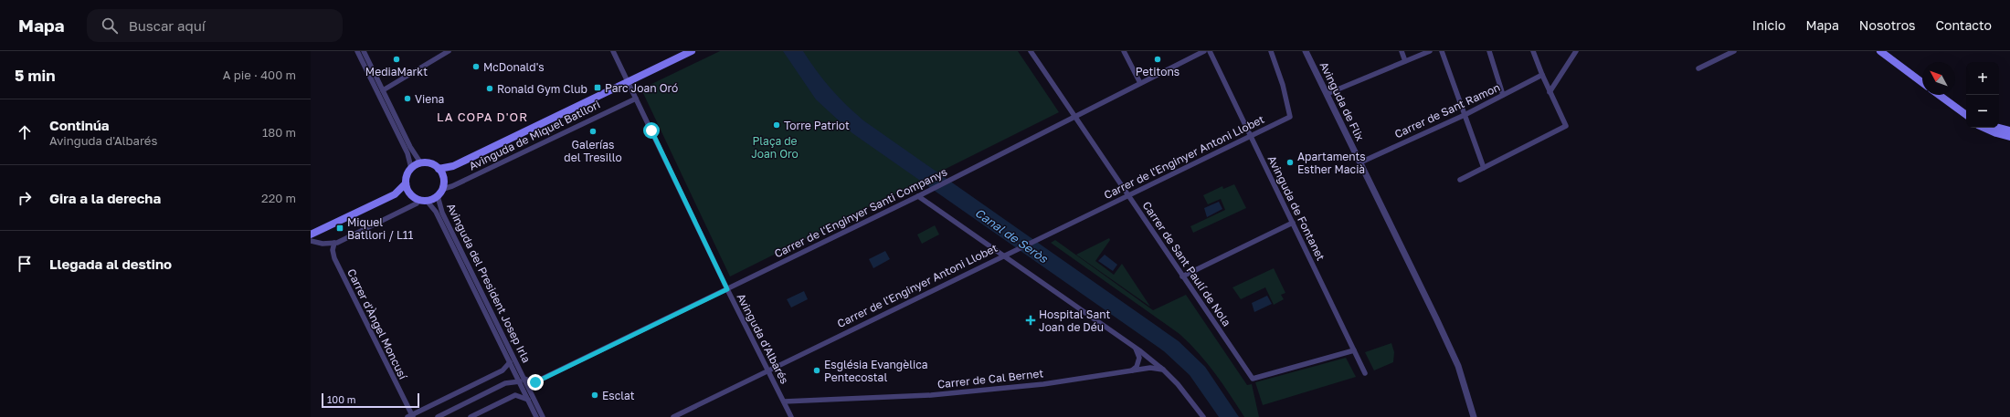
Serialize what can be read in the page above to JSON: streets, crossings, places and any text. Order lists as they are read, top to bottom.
{
  "streets": {
    "main road": ["Avinguda de Miquel Batllori"],
    "street": [
      "Avinguda de Flix",
      "Carrer de Sant Ramon",
      "Carrer de l'Enginyer Antoni Llobet",
      "Avinguda de Fontanet",
      "Carrer de l'Enginyer Santi Companys",
      "Carrer de Sant Paulí de Nola",
      "Avinguda del President Josep Irla",
      "Carrer d'Àngel Moncusí",
      "Avinguda d'Albarés",
      "Carrer de Cal Bernet"
    ]
  },
  "crossings": [
    ["Avinguda de Flix", "Carrer de Sant Ramon"],
    ["Avinguda de Miquel Batllori", "Avinguda del President Josep Irla"],
    ["Avinguda de Miquel Batllori", "Avinguda d'Albarés"],
    ["Carrer de l'Enginyer Antoni Llobet", "Avinguda de Fontanet"],
    ["Carrer de l'Enginyer Antoni Llobet", "Carrer de Sant Paulí de Nola"],
    ["Carrer de l'Enginyer Antoni Llobet", "Avinguda d'Albarés"],
    ["Avinguda de Fontanet", "Carrer de Sant Paulí de Nola"],
    ["Carrer de l'Enginyer Santi Companys", "Carrer de Sant Paulí de Nola"],
    ["Carrer de l'Enginyer Santi Companys", "Avinguda del President Josep Irla"],
    ["Carrer de l'Enginyer Santi Companys", "Avinguda d'Albarés"],
    ["Avinguda d'Albarés", "Carrer de Cal Bernet"]
  ],
  "districts": ["LA COPA D'OR"],
  "water": ["Canal de Seròs"],
  "parks": ["Plaça de Joan Oro"],
  "places": {
    "other": [
      "MediaMarkt",
      "Petitons",
      "McDonald's",
      "Ronald Gym Club",
      "Viena",
      "Torre Patriot",
      "Galerías del Tresillo",
      "Apartaments Esther Macià",
      "Església Evangèlica Pentecostal",
      "Esclat"
    ],
    "transit": ["Parc Joan Oró", "Miquel Batllori / L11"],
    "health": ["Hospital Sant Joan de Déu"]
  },
  "scale_bar": "100 m",
  "north": "top left",
  "page": {
    "header": "Mapa",
    "search": "Buscar aquí",
    "nav": [
      "Inicio",
      "Mapa",
      "Nosotros",
      "Contacto"
    ],
    "heading": ["5 min", "A pie · 400 m"],
    "map_buttons": ["+", "−"],
    "list": [
      ["Continúa", "Avinguda d'Albarés", "180 m"],
      ["Gira a la derecha", "220 m"],
      "Llegada al destino"
    ],
    "scale": "100 m"
  }
}
